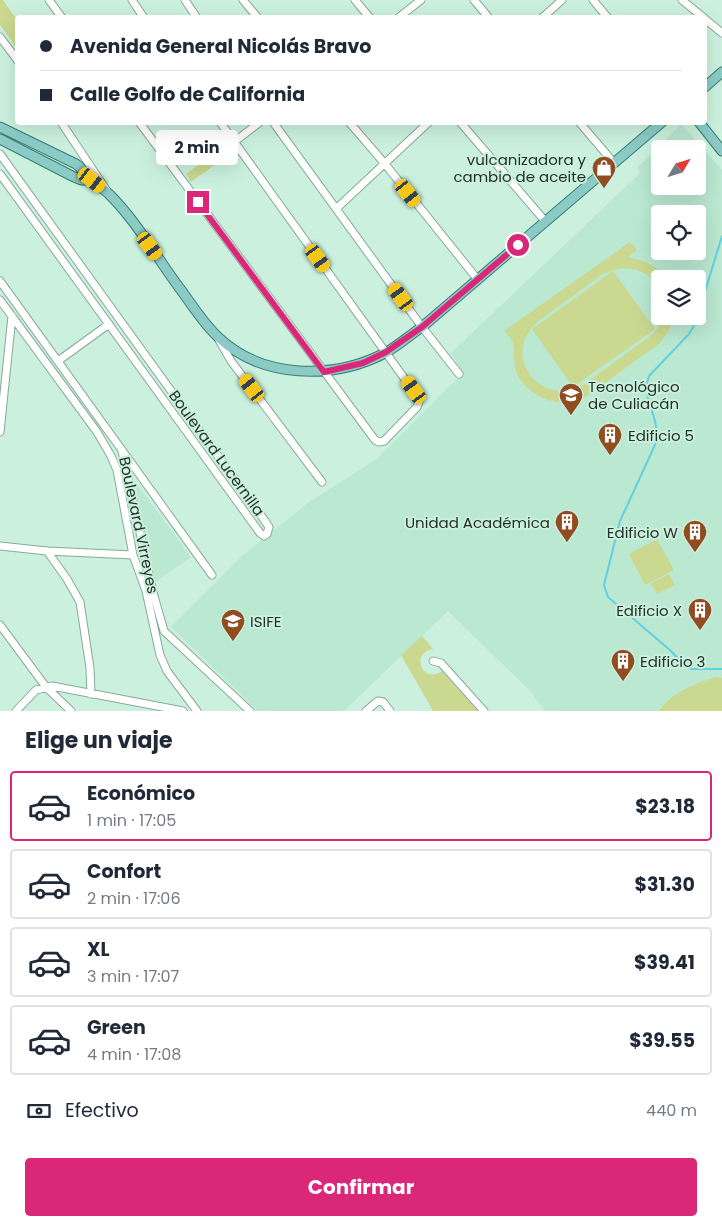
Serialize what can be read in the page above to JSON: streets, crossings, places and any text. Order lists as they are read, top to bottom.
{
  "streets": {
    "street": ["Boulevard Lucernilla", "Boulevard Virreyes"]
  },
  "places": {
    "shop": ["vulcanizadora y cambio de aceite"],
    "school or university": ["Tecnológico de Culiacán", "ISIFE"],
    "building": [
      "Edificio 5",
      "Unidad Académica",
      "Edificio W",
      "Edificio X",
      "Edificio 3"
    ]
  },
  "north": "top right",
  "page": {
    "banner": ["Avenida General Nicolás Bravo", "Calle Golfo de California"],
    "bubble": "2 min",
    "heading": "Elige un viaje",
    "list": [
      {
        "name": "Económico",
        "note": "1 min · 17:05",
        "value": "$23.18"
      },
      {
        "name": "Confort",
        "note": "2 min · 17:06",
        "value": "$31.30"
      },
      {
        "name": "XL",
        "note": "3 min · 17:07",
        "value": "$39.41"
      },
      {
        "name": "Green",
        "note": "4 min · 17:08",
        "value": "$39.55"
      }
    ],
    "pay": ["Efectivo", "440 m"],
    "buttons": "Confirmar"
  }
}
